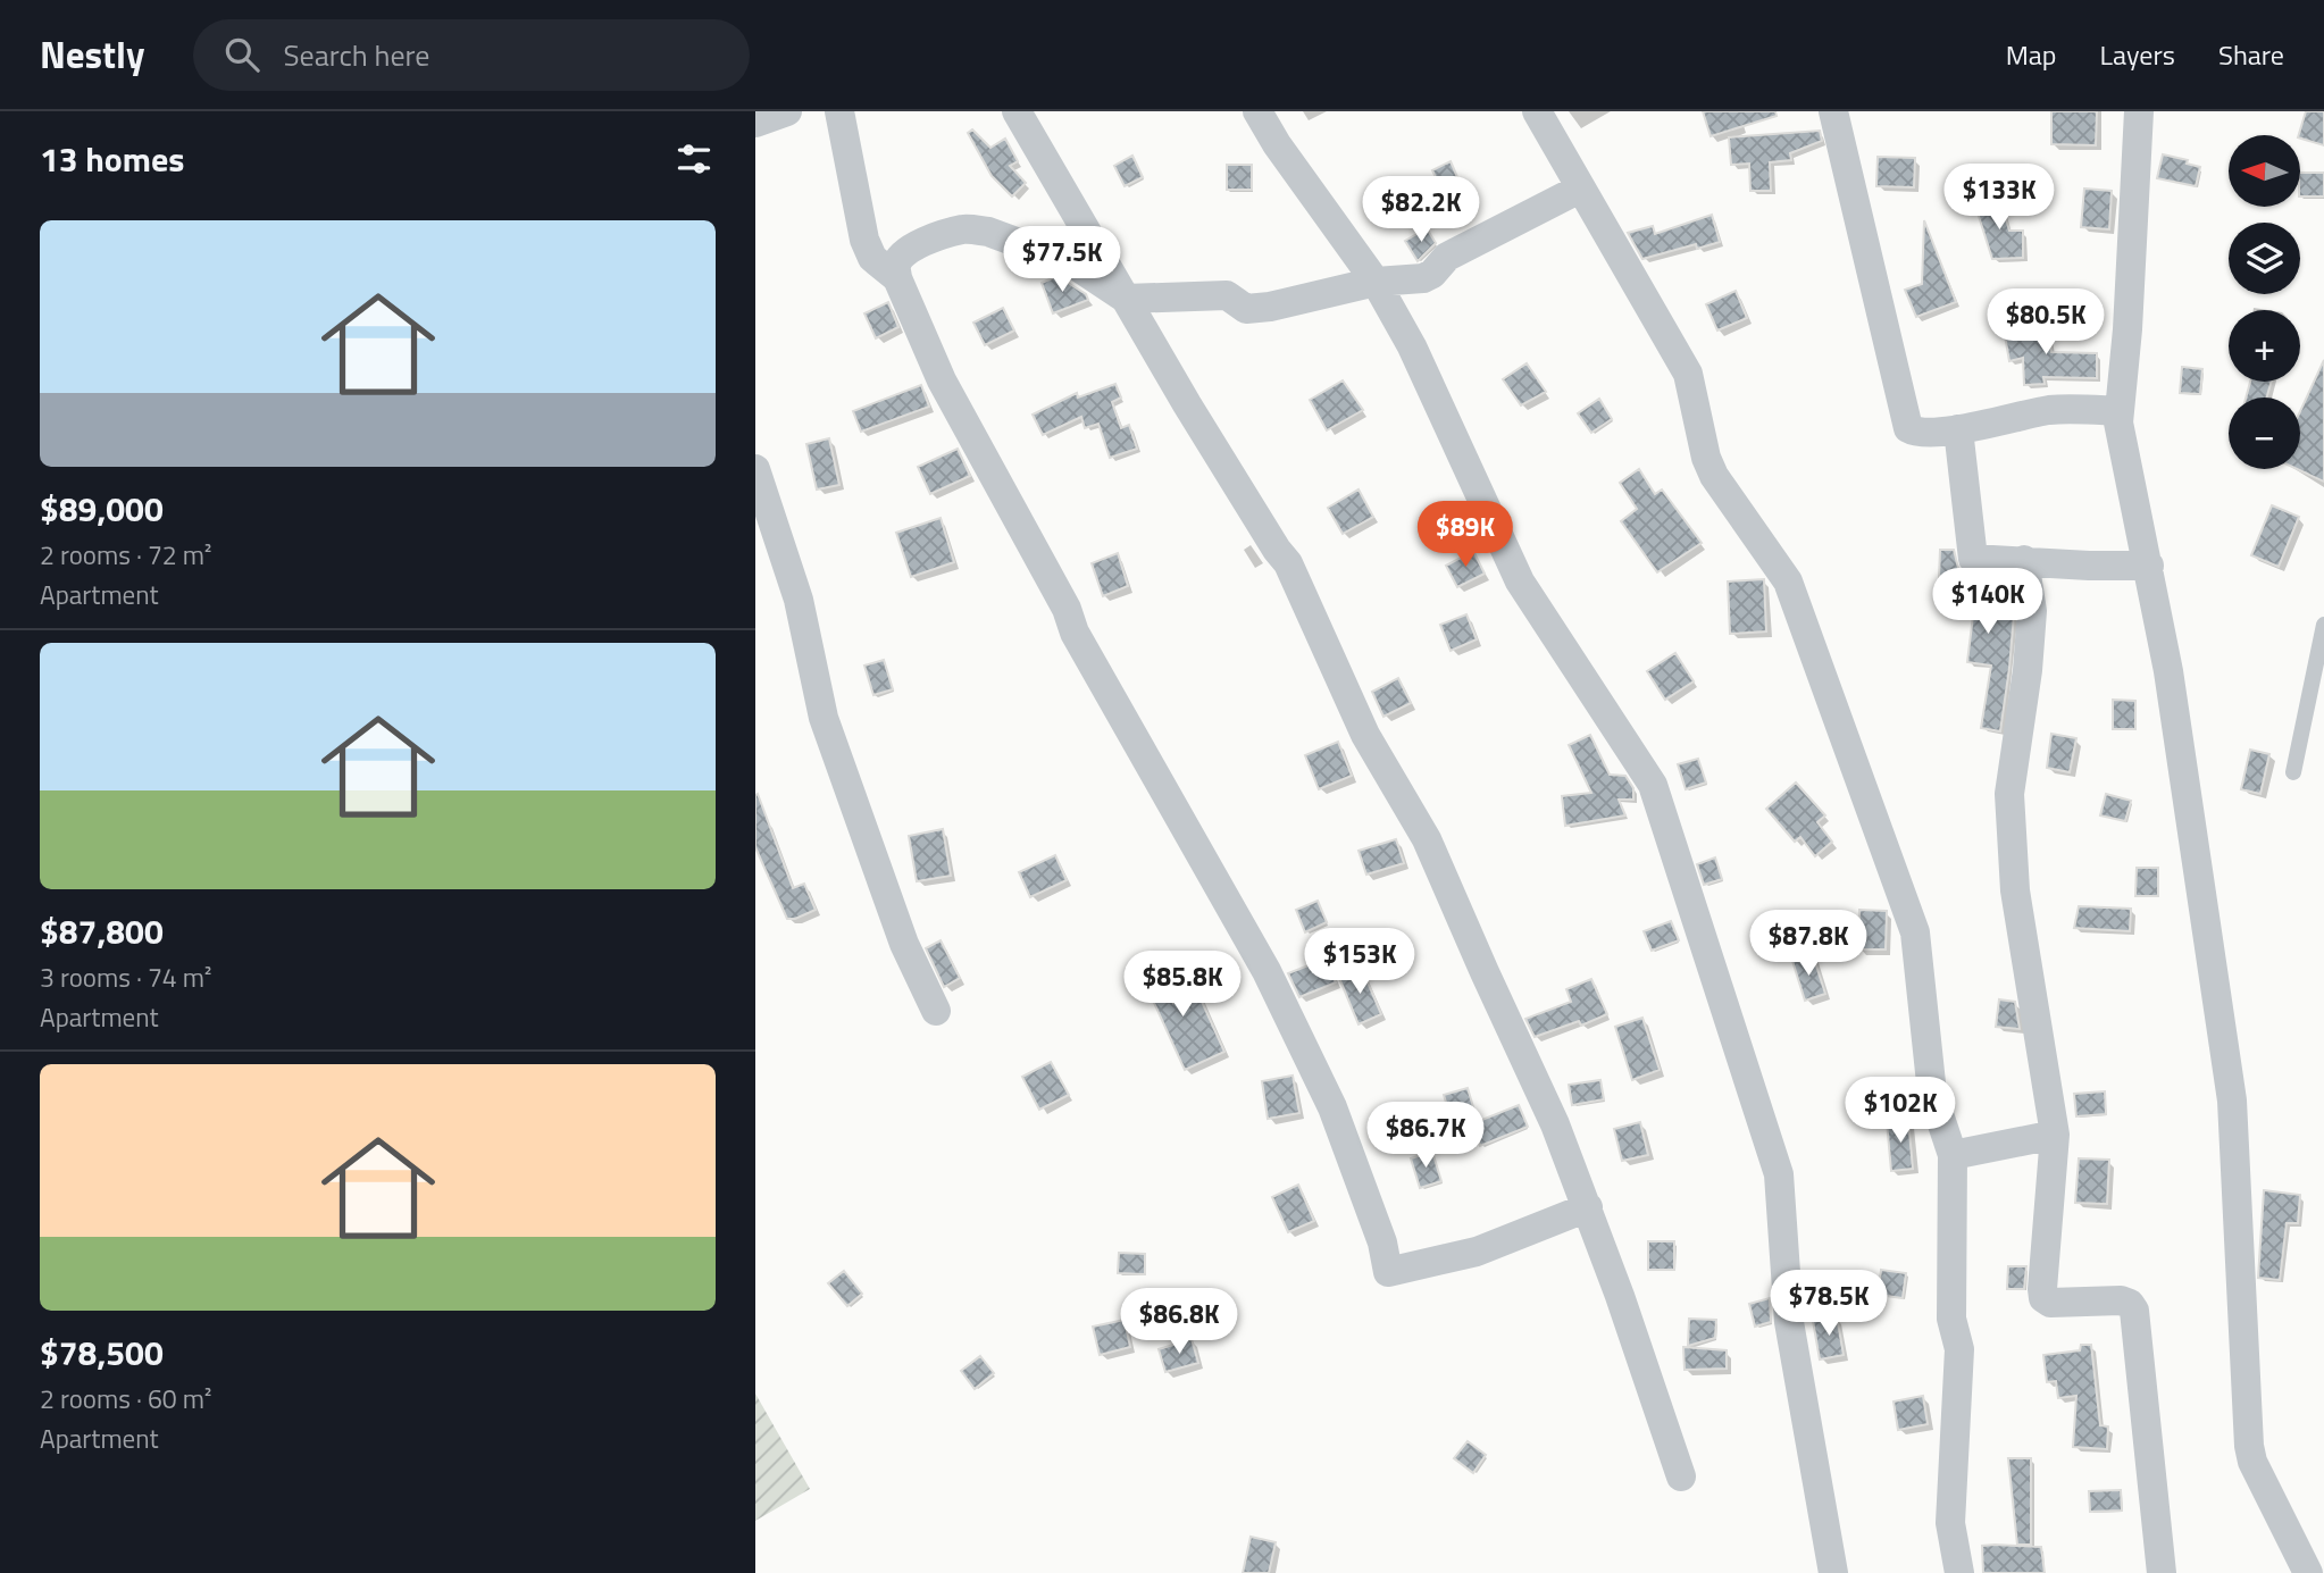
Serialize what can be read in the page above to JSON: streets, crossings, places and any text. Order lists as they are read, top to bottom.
{
  "north": "left",
  "page": {
    "header": "Nestly",
    "search": "Search here",
    "nav": ["Map", "Layers", "Share"],
    "heading": "13 homes",
    "map_buttons": ["+", "−"],
    "price": [
      "$133K",
      "$82.2K",
      "$77.5K",
      "$80.5K",
      "$89K",
      "$140K",
      "$87.8K",
      "$153K",
      "$85.8K",
      "$102K",
      "$86.7K",
      "$78.5K",
      "$86.8K"
    ],
    "list": [
      {
        "name": "$89,000",
        "note": "2 rooms · 72 m² · Apartment"
      },
      {
        "name": "$87,800",
        "note": "3 rooms · 74 m² · Apartment"
      },
      {
        "name": "$78,500",
        "note": "2 rooms · 60 m² · Apartment"
      }
    ]
  }
}
